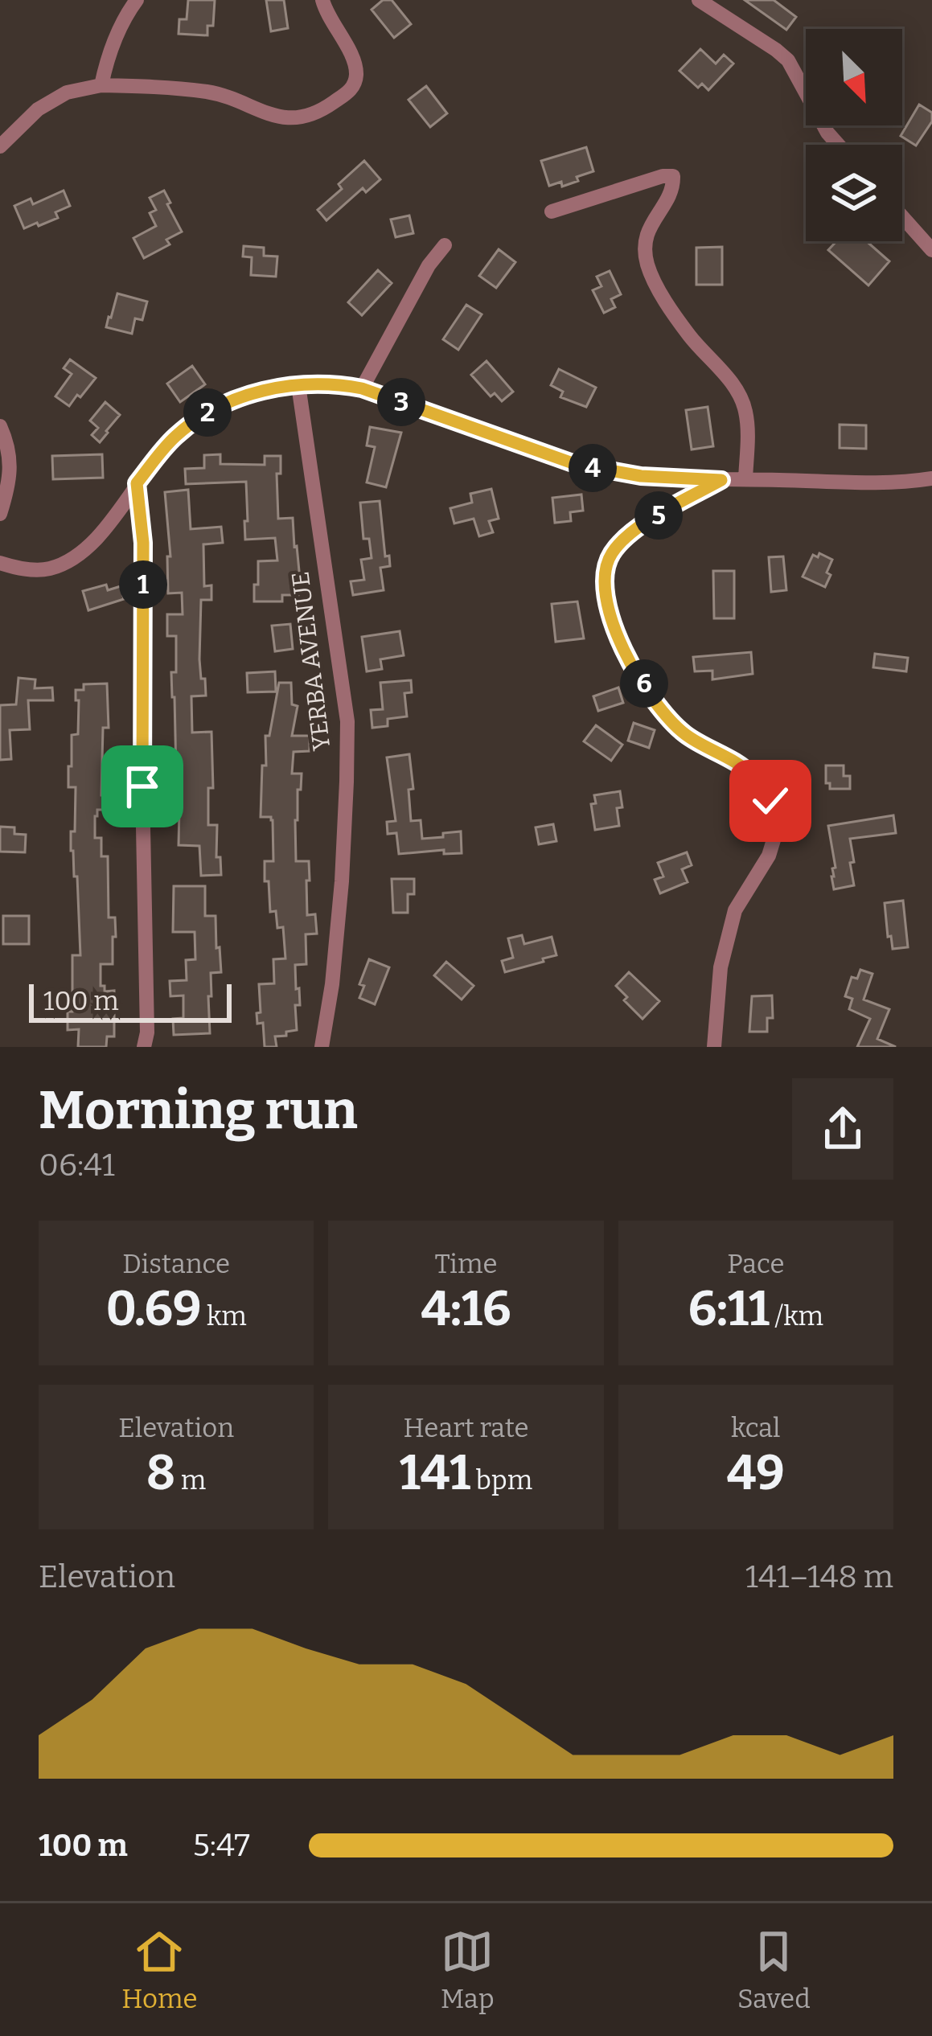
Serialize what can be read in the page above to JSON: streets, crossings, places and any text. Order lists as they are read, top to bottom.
{
  "streets": {
    "street": ["YERBA AVENUE"]
  },
  "scale_bar": "100 m",
  "north": "bottom right",
  "page": {
    "pins": [
      "3",
      "2",
      "4",
      "5",
      "1",
      "6"
    ],
    "scale": "100 m",
    "heading": ["Morning run", "06:41"],
    "stats": [
      ["Distance", "0.69 km"],
      ["Time", "4:16"],
      ["Pace", "6:11 /km"],
      ["Elevation", "8 m"],
      ["Heart rate", "141 bpm"],
      ["kcal", "49"]
    ],
    "chart": ["Elevation", "141–148 m"],
    "list": [
      {
        "name": "100 m",
        "note": "5:47"
      }
    ],
    "tabs": ["Home", "Map", "Saved"]
  }
}
